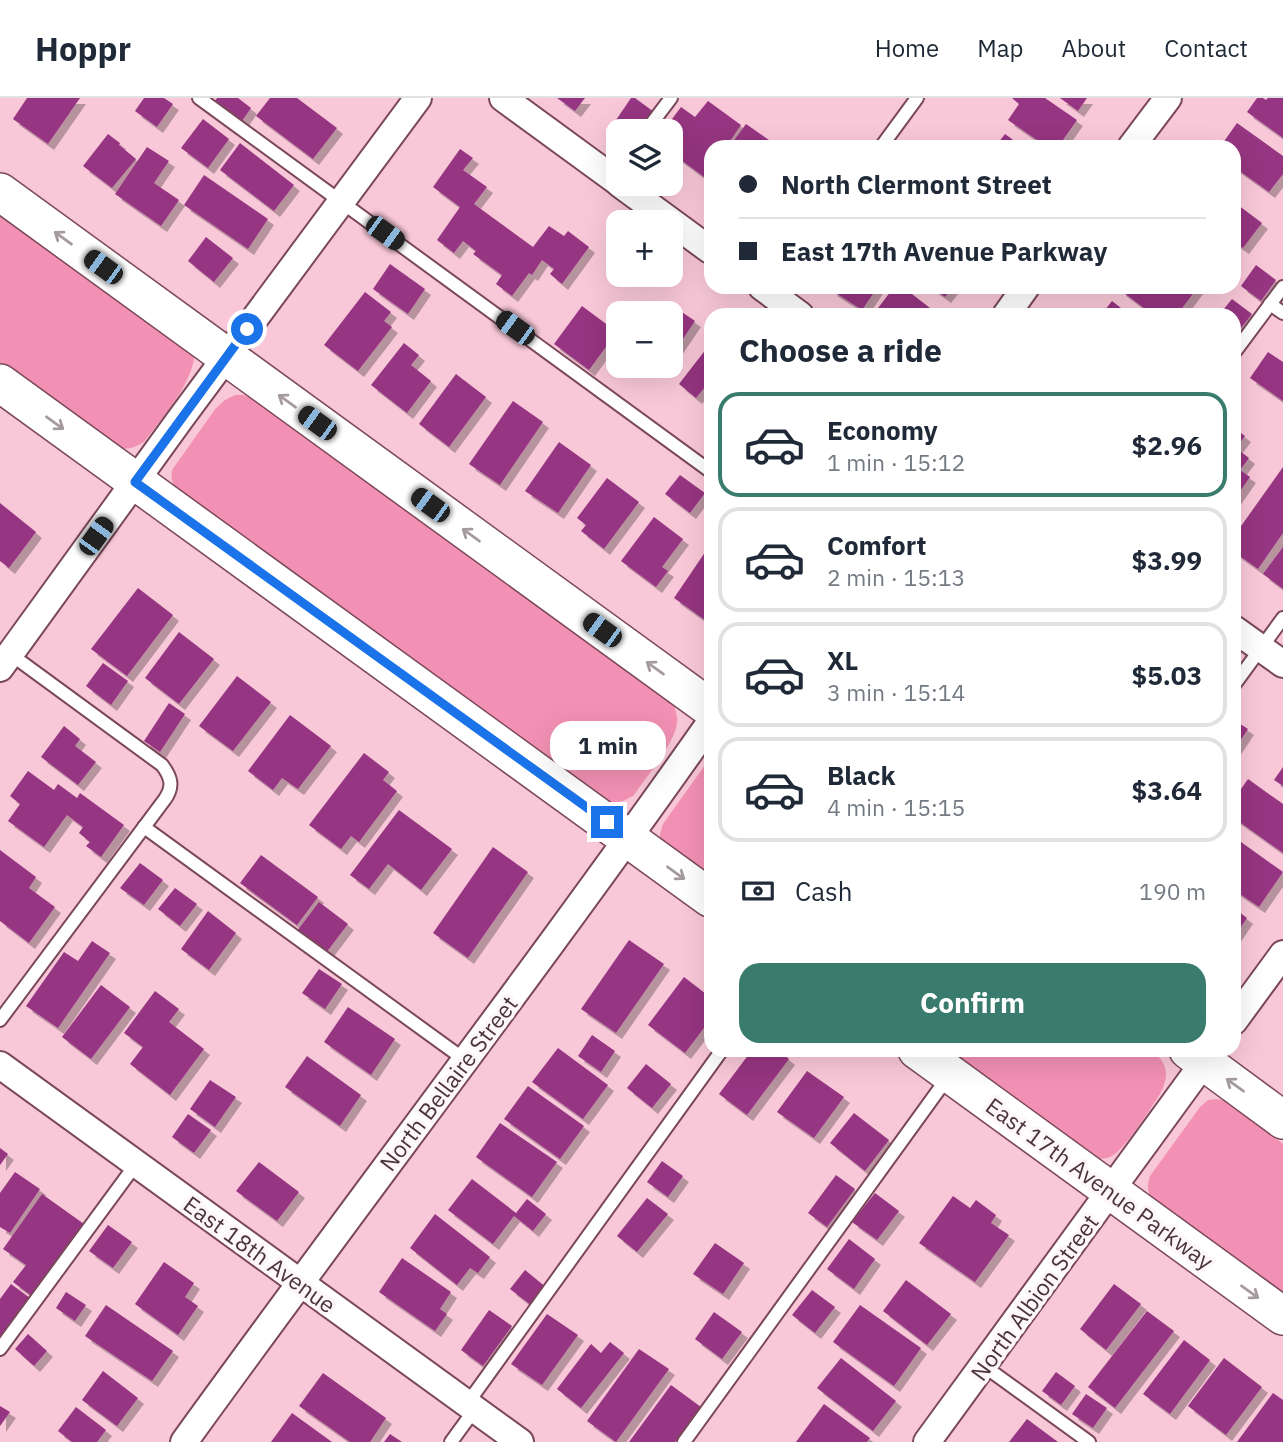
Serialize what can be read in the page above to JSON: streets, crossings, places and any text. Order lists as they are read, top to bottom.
{
  "streets": {
    "main road": ["East 17th Avenue Parkway"],
    "street": ["North Bellaire Street", "East 18th Avenue", "North Albion Street"]
  },
  "crossings": [
    ["North Bellaire Street", "East 18th Avenue"],
    ["East 17th Avenue Parkway", "North Albion Street"]
  ],
  "page": {
    "header": "Hoppr",
    "nav": [
      "Home",
      "Map",
      "About",
      "Contact"
    ],
    "map_buttons": ["+", "−"],
    "banner": ["North Clermont Street", "East 17th Avenue Parkway"],
    "heading": "Choose a ride",
    "list": [
      {
        "name": "Economy",
        "note": "1 min · 15:12",
        "value": "$2.96"
      },
      {
        "name": "Comfort",
        "note": "2 min · 15:13",
        "value": "$3.99"
      },
      {
        "name": "XL",
        "note": "3 min · 15:14",
        "value": "$5.03"
      },
      {
        "name": "Black",
        "note": "4 min · 15:15",
        "value": "$3.64"
      }
    ],
    "bubble": "1 min",
    "pay": ["Cash", "190 m"],
    "buttons": "Confirm"
  }
}
